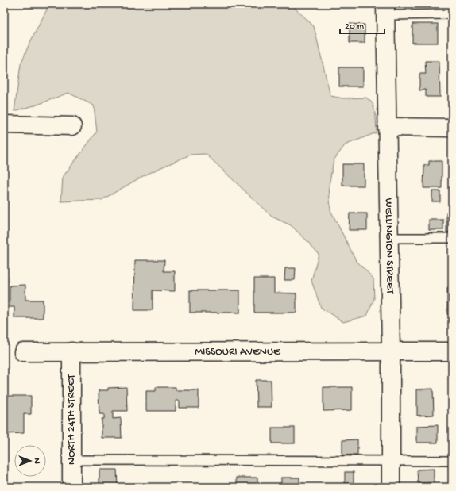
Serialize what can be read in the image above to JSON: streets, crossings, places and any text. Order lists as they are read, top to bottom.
{
  "streets": {
    "street": ["WELLINGTON STREET", "MISSOURI AVENUE", "NORTH 24TH STREET"]
  },
  "crossings": [
    ["WELLINGTON STREET", "MISSOURI AVENUE"],
    ["MISSOURI AVENUE", "NORTH 24TH STREET"]
  ],
  "scale_bar": "20 m",
  "north": "right"
}
